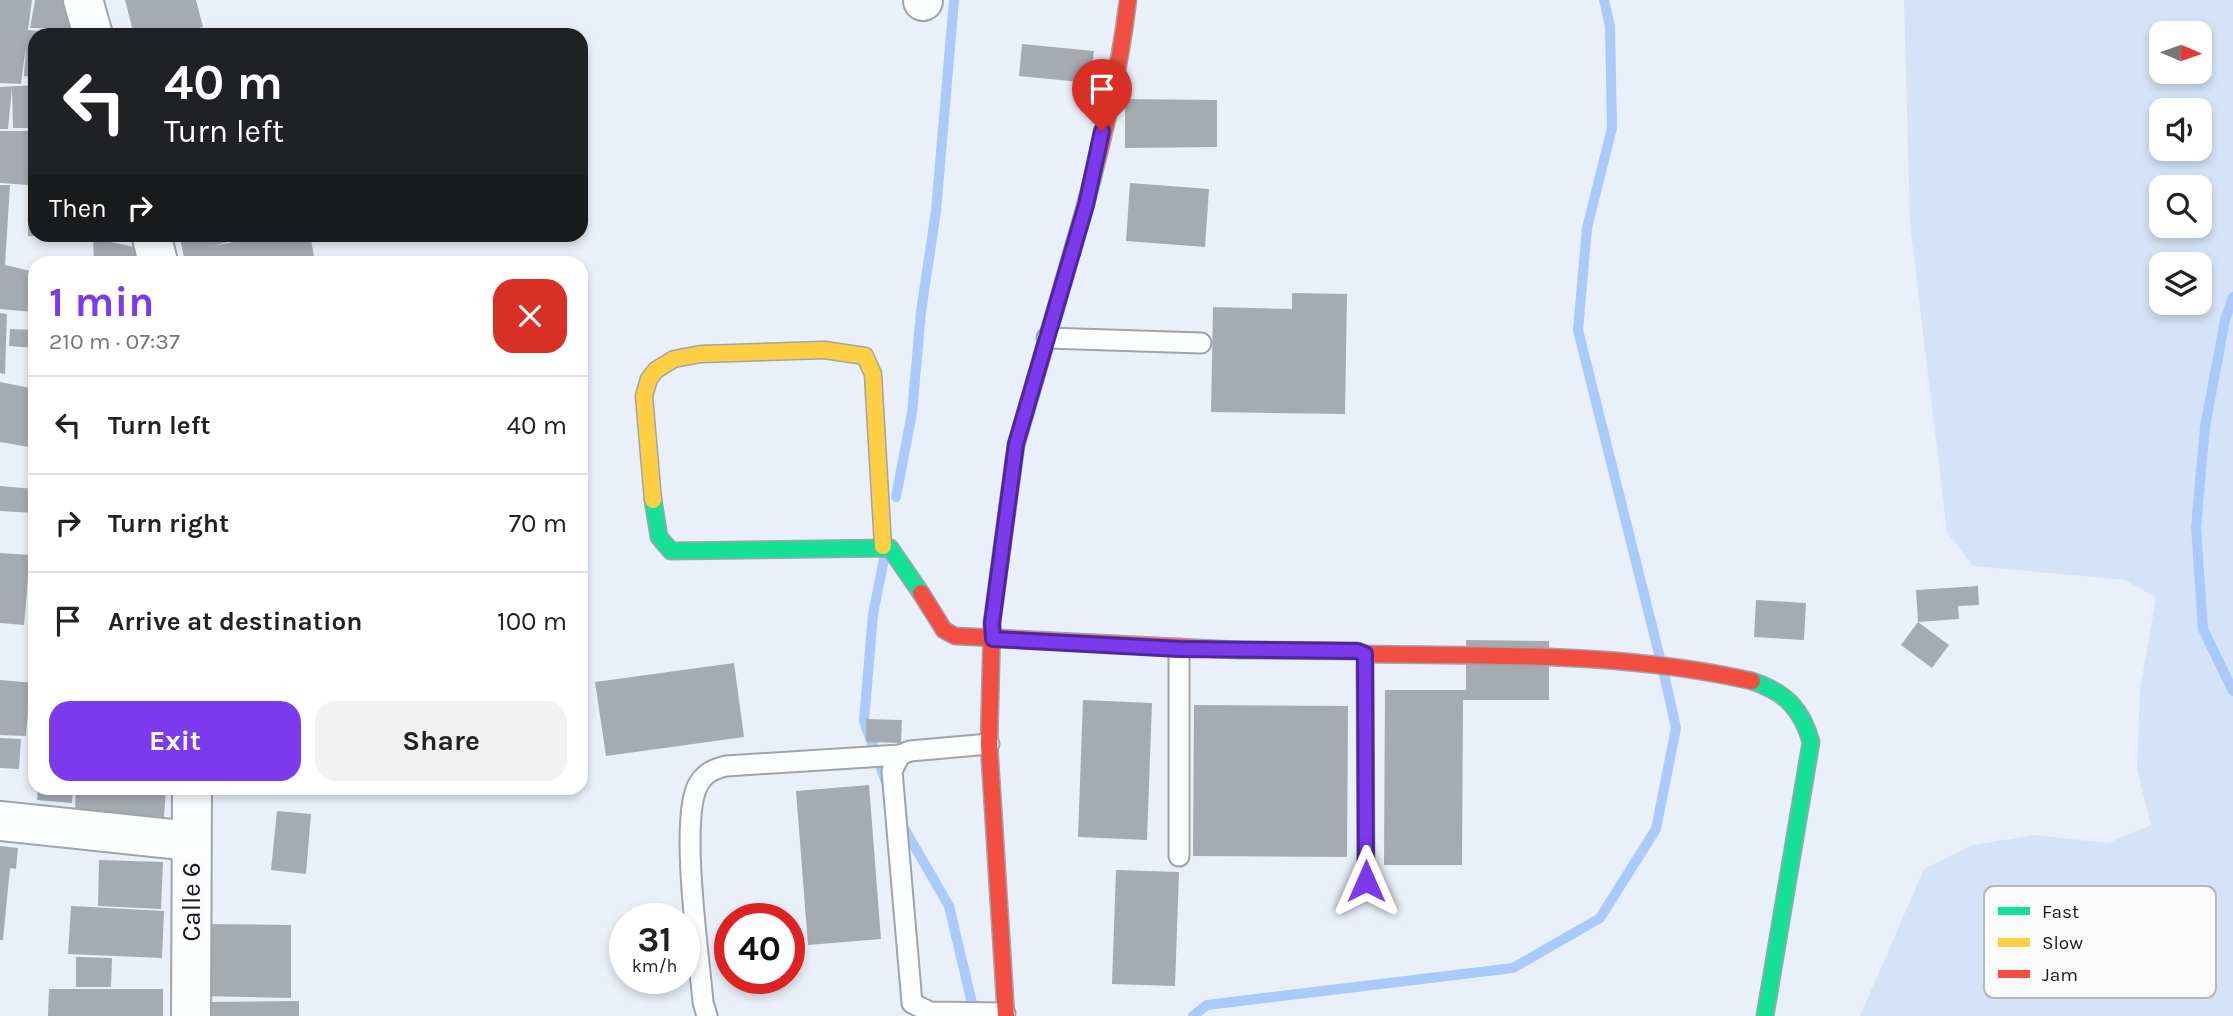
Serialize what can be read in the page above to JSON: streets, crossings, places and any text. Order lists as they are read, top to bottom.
{
  "streets": {
    "street": ["Calle 6"]
  },
  "legend": ["Fast", "Slow", "Jam"],
  "north": "right",
  "page": {
    "turn": ["40 m", "Turn left"],
    "then": "Then",
    "heading": ["1 min", "210 m · 07:37"],
    "list": [
      {
        "name": "Turn left",
        "value": "40 m"
      },
      {
        "name": "Turn right",
        "value": "70 m"
      },
      {
        "name": "Arrive at destination",
        "value": "100 m"
      }
    ],
    "buttons": ["Exit", "Share"],
    "speed": "31 km/h",
    "limit": "40"
  }
}
